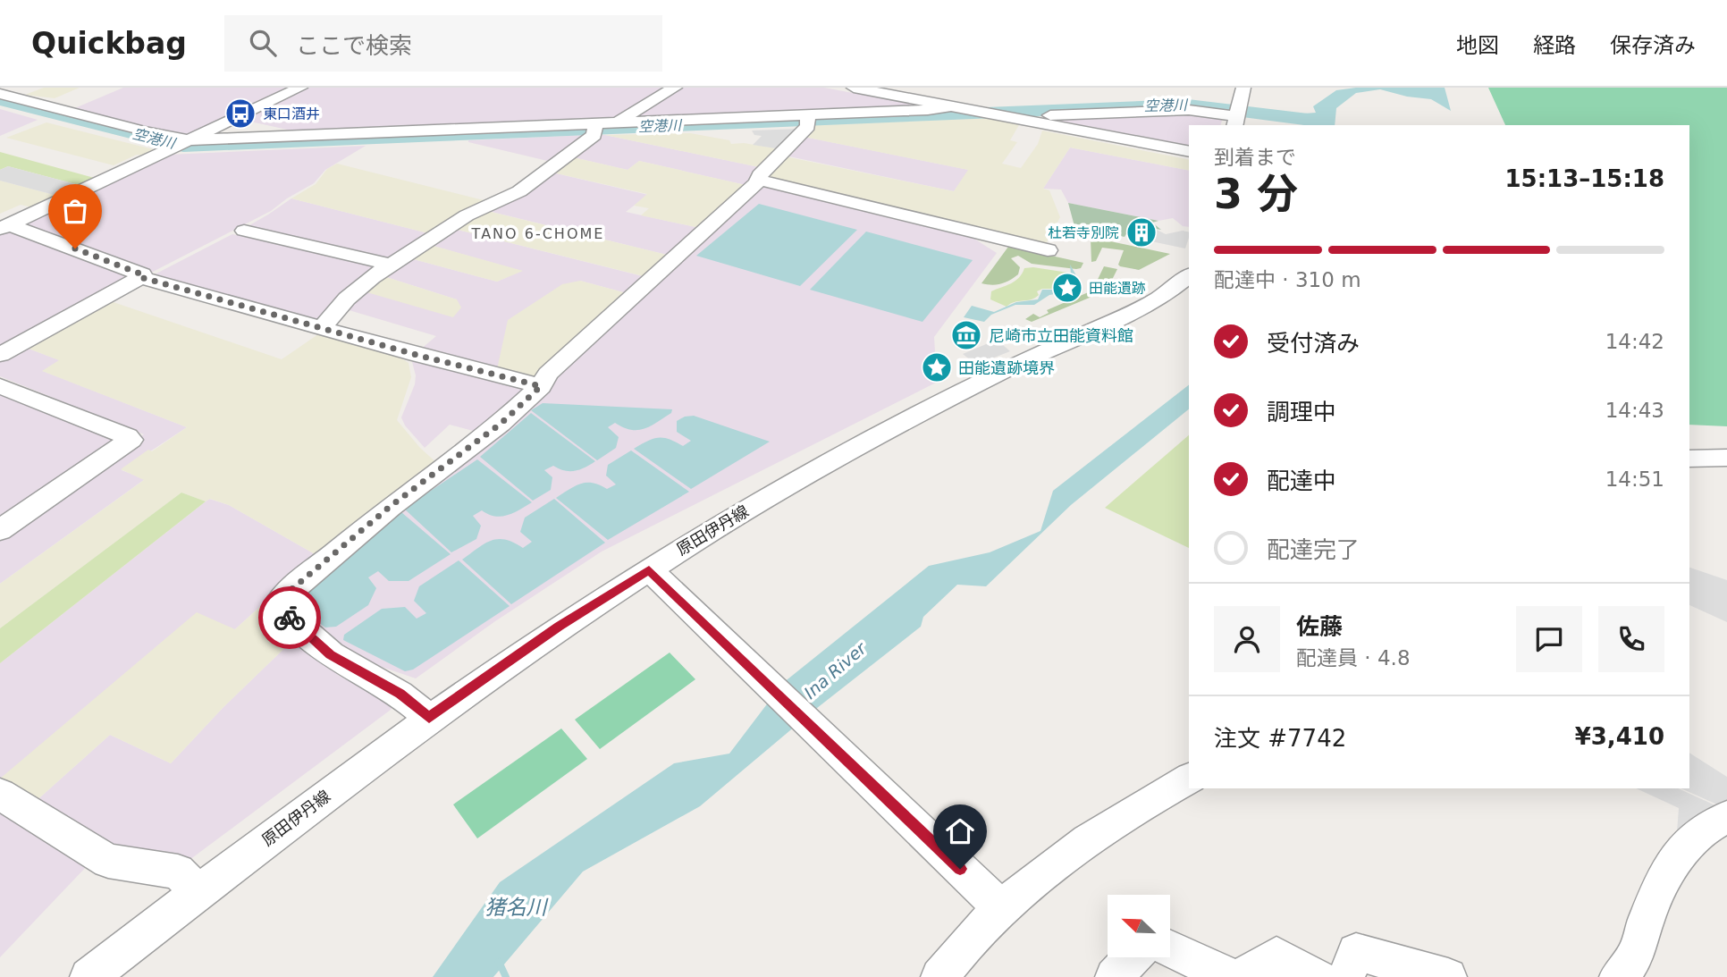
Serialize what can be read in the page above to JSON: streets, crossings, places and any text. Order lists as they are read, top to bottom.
{
  "streets": {
    "street": ["原田伊丹線"]
  },
  "districts": ["TANO 6-CHOME"],
  "water": ["空港川", "Ina River", "猪名川"],
  "places": {
    "bus stop": ["東口酒井"],
    "building": ["杜若寺別院"],
    "place": ["田能遺跡", "田能遺跡境界"],
    "museum": ["尼崎市立田能資料館"]
  },
  "north": "top left",
  "page": {
    "header": "Quickbag",
    "search": "ここで検索",
    "nav": ["地図", "経路", "保存済み"],
    "heading": ["3 分", "到着まで", "15:13–15:18"],
    "panel": [
      "佐藤",
      "配達員 · 4.8",
      "注文 #7742",
      "¥3,410"
    ],
    "bar": "配達中 · 310 m",
    "list": [
      ["受付済み", "14:42"],
      ["調理中", "14:43"],
      ["配達中", "14:51"],
      "配達完了"
    ]
  }
}
